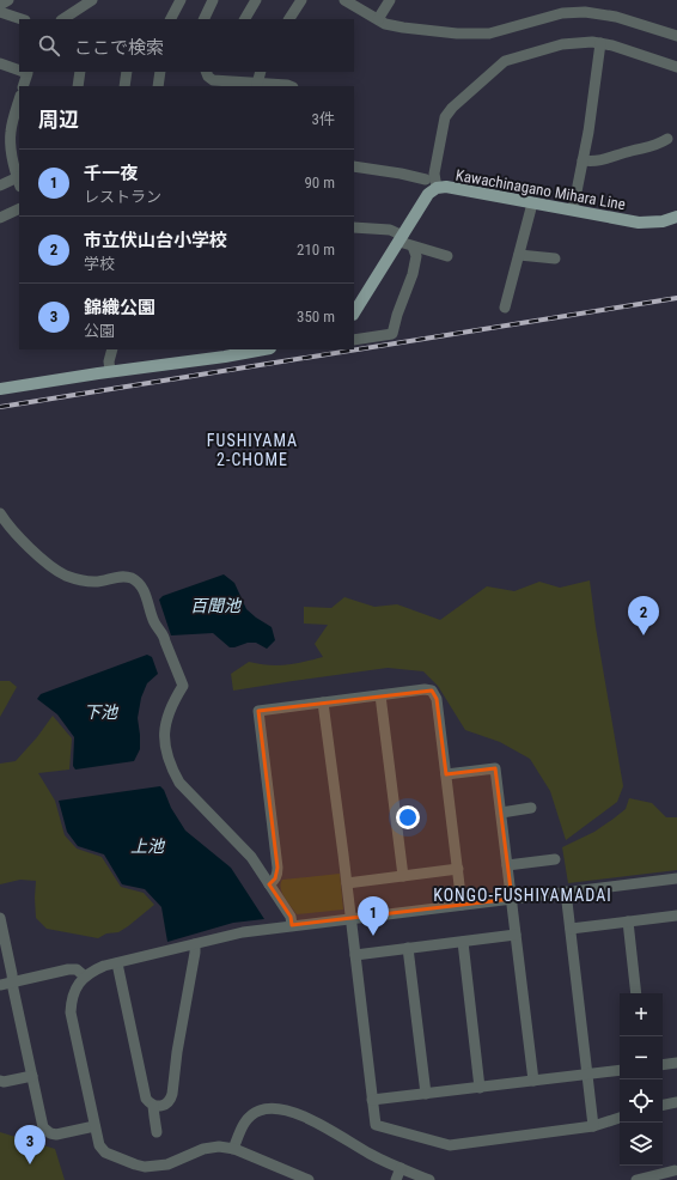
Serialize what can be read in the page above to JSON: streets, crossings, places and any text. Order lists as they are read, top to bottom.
{
  "streets": {
    "main road": ["Kawachinagano Mihara Line"]
  },
  "districts": ["FUSHIYAMA 2-CHOME", "KONGO-FUSHIYAMADAI"],
  "water": ["百聞池", "下池", "上池"],
  "page": {
    "search": "ここで検索",
    "heading": ["周辺", "3件"],
    "list": [
      {
        "mark": "1",
        "name": "千一夜",
        "note": "レストラン",
        "value": "90 m"
      },
      {
        "mark": "2",
        "name": "市立伏山台小学校",
        "note": "学校",
        "value": "210 m"
      },
      {
        "mark": "3",
        "name": "錦織公園",
        "note": "公園",
        "value": "350 m"
      }
    ],
    "pins": ["2", "1", "3"],
    "map_buttons": ["+", "−"]
  }
}
